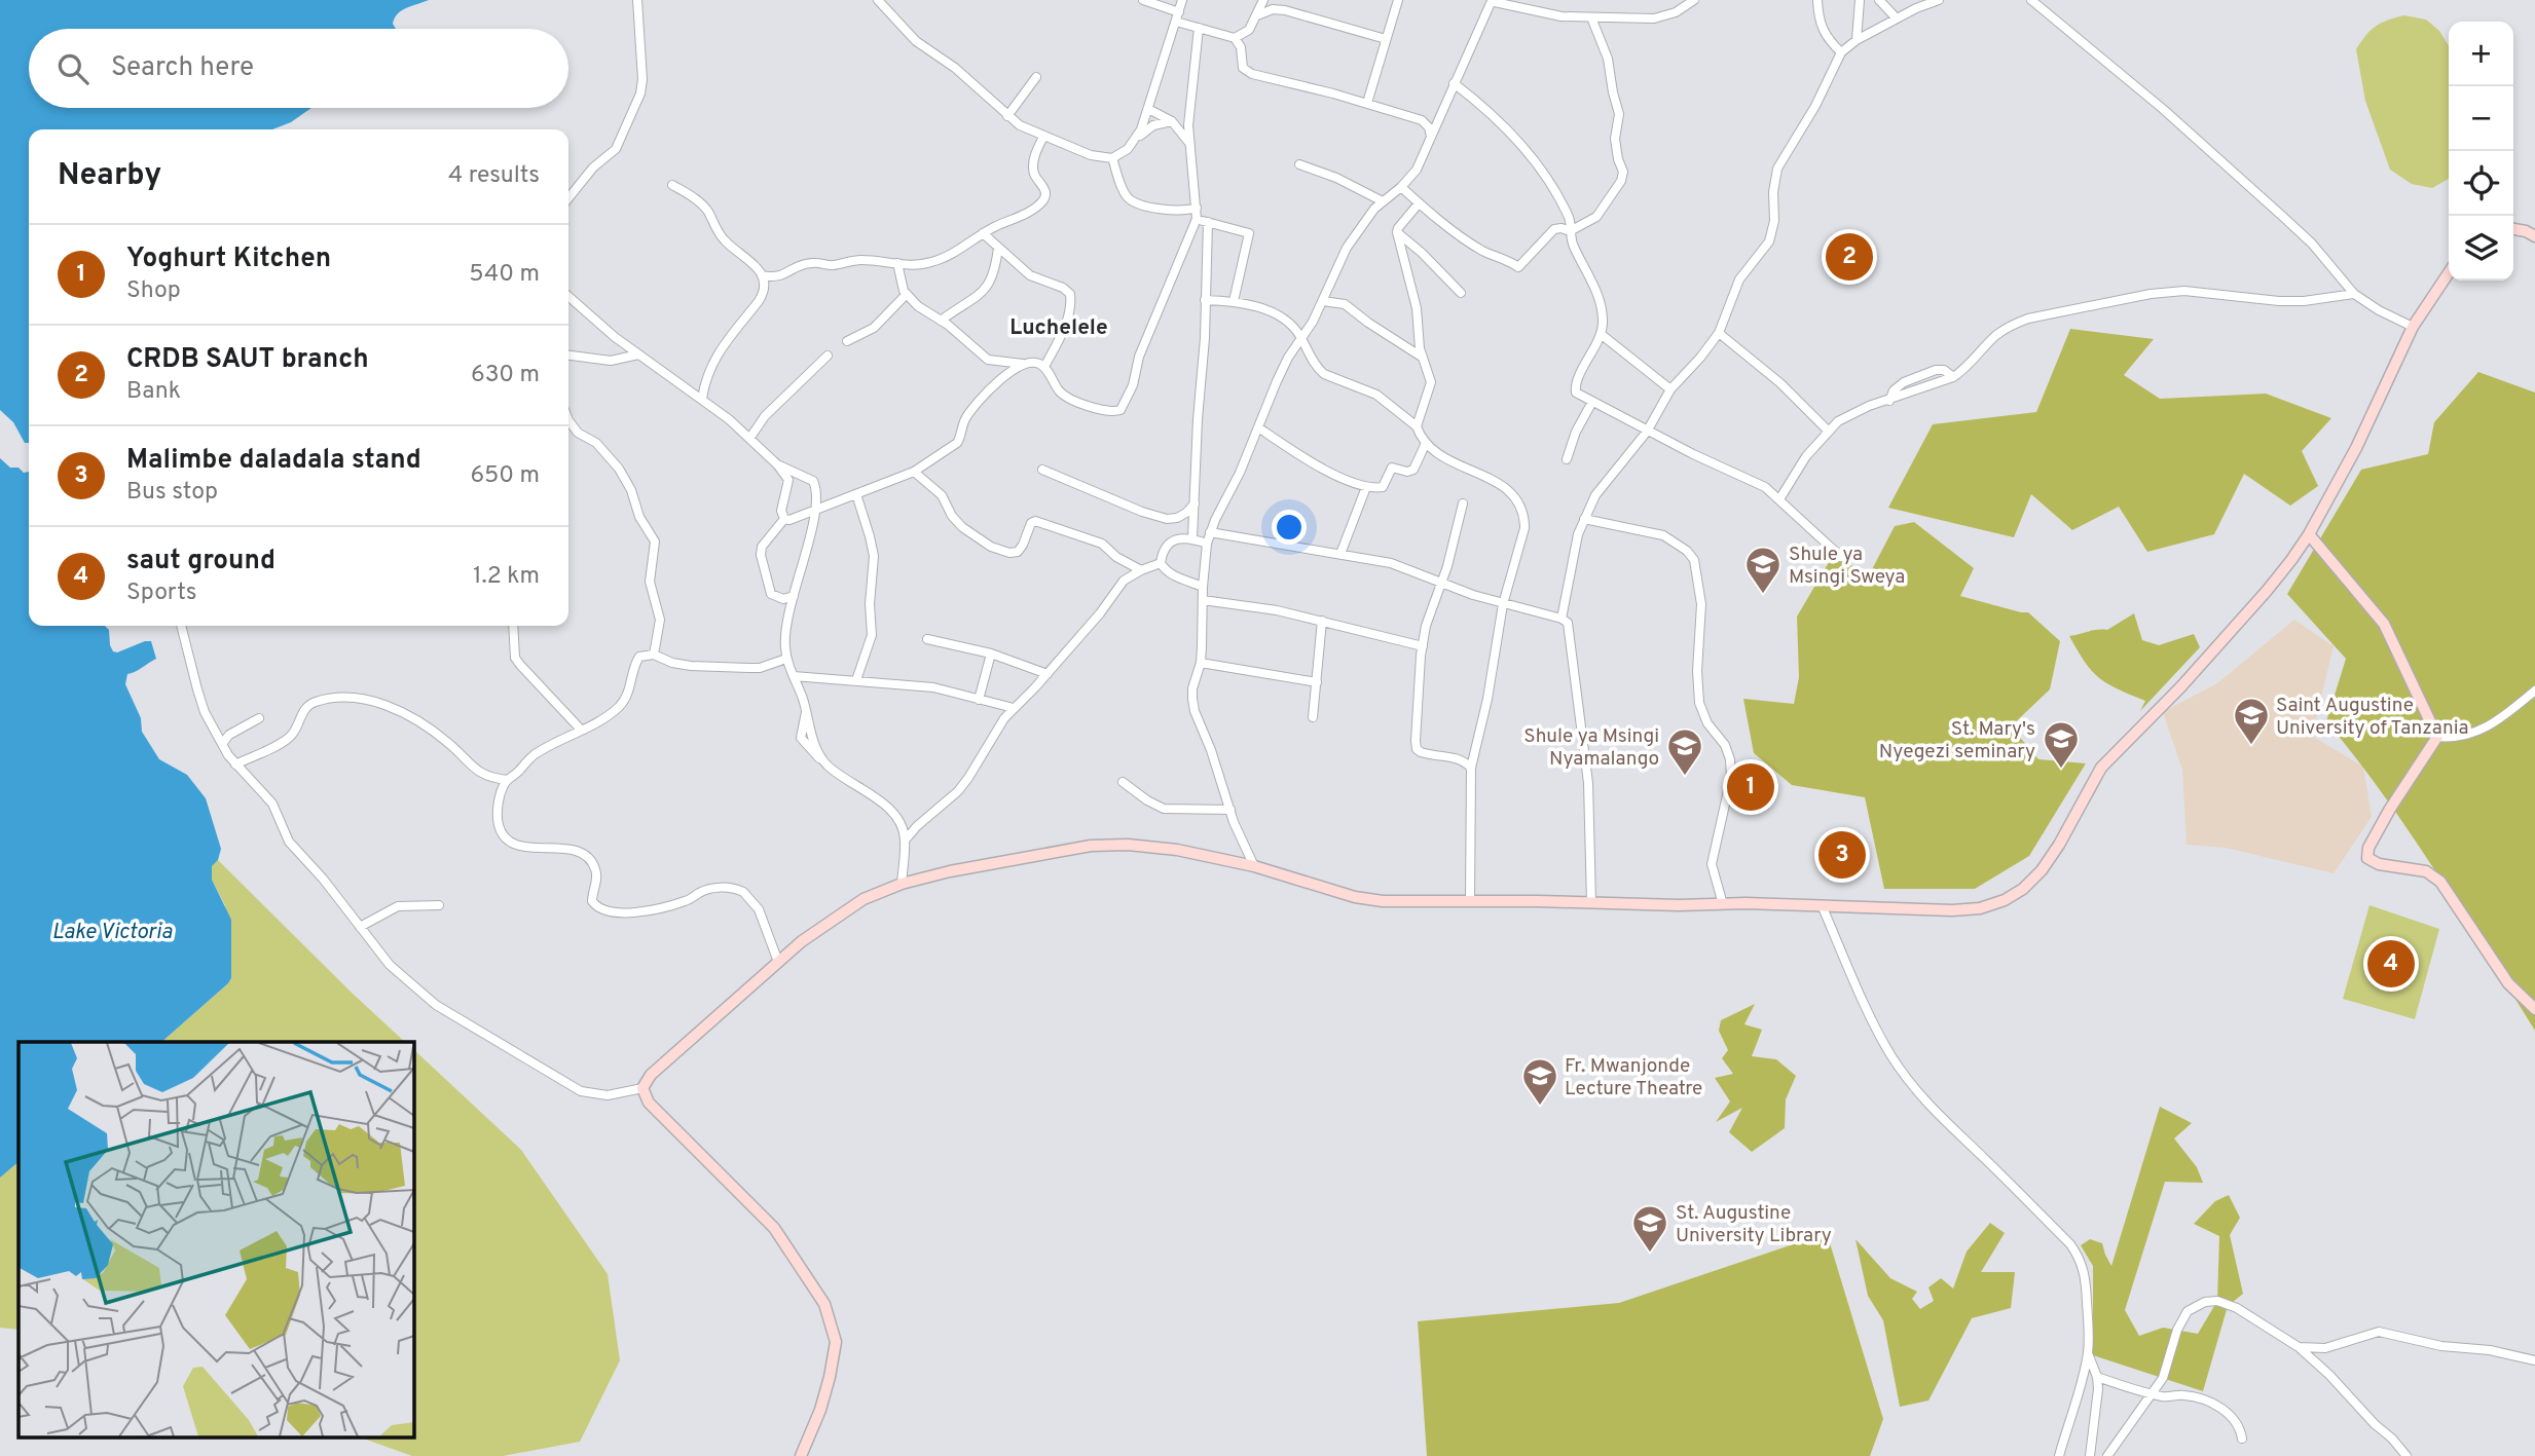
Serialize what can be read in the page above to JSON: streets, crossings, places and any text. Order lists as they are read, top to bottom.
{
  "districts": ["Luchelele"],
  "water": ["Lake Victoria"],
  "places": {
    "school or university": [
      "Shule ya Msingi Sweya",
      "Saint Augustine University of Tanzania",
      "St. Mary's Nyegezi seminary",
      "Shule ya Msingi Nyamalango",
      "Fr. Mwanjonde Lecture Theatre",
      "St. Augustine University Library"
    ]
  },
  "page": {
    "map_buttons": ["+", "−"],
    "search": "Search here",
    "heading": ["Nearby", "4 results"],
    "list": [
      {
        "mark": "1",
        "name": "Yoghurt Kitchen",
        "note": "Shop",
        "value": "540 m"
      },
      {
        "mark": "2",
        "name": "CRDB SAUT branch",
        "note": "Bank",
        "value": "630 m"
      },
      {
        "mark": "3",
        "name": "Malimbe daladala stand",
        "note": "Bus stop",
        "value": "650 m"
      },
      {
        "mark": "4",
        "name": "saut ground",
        "note": "Sports",
        "value": "1.2 km"
      }
    ],
    "pins": [
      "2",
      "1",
      "3",
      "4"
    ]
  }
}
